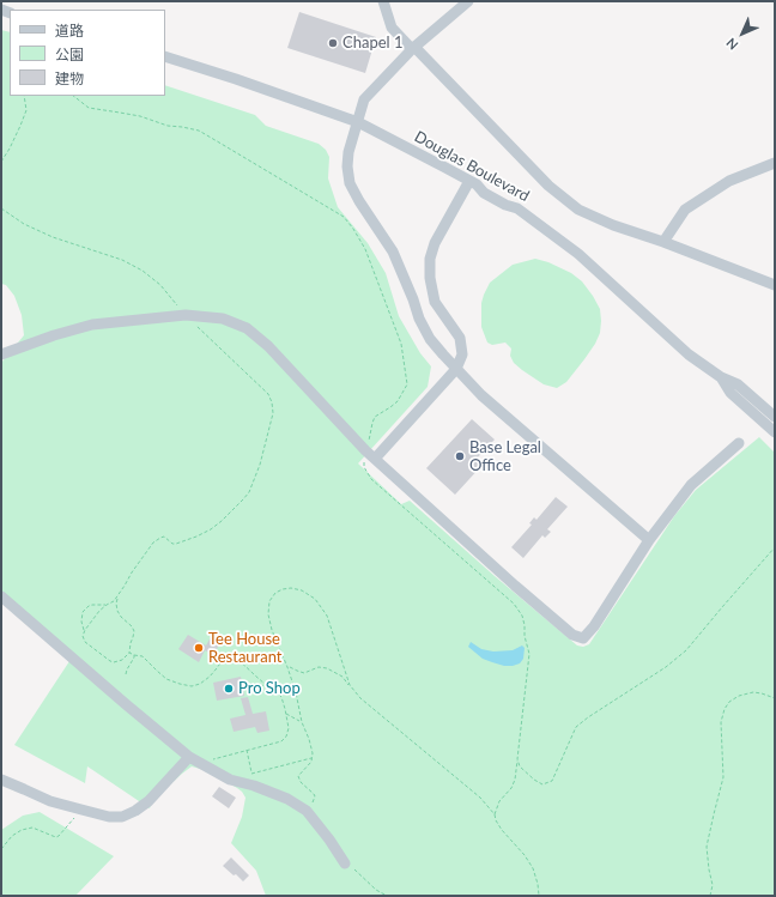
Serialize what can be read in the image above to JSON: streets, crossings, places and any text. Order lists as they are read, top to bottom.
{
  "streets": {
    "street": ["Douglas Boulevard"]
  },
  "places": [
    "Chapel 1",
    "Base Legal Office",
    "Tee House Restaurant",
    "Pro Shop"
  ],
  "legend": ["道路", "公園", "建物"],
  "north": "bottom left"
}
